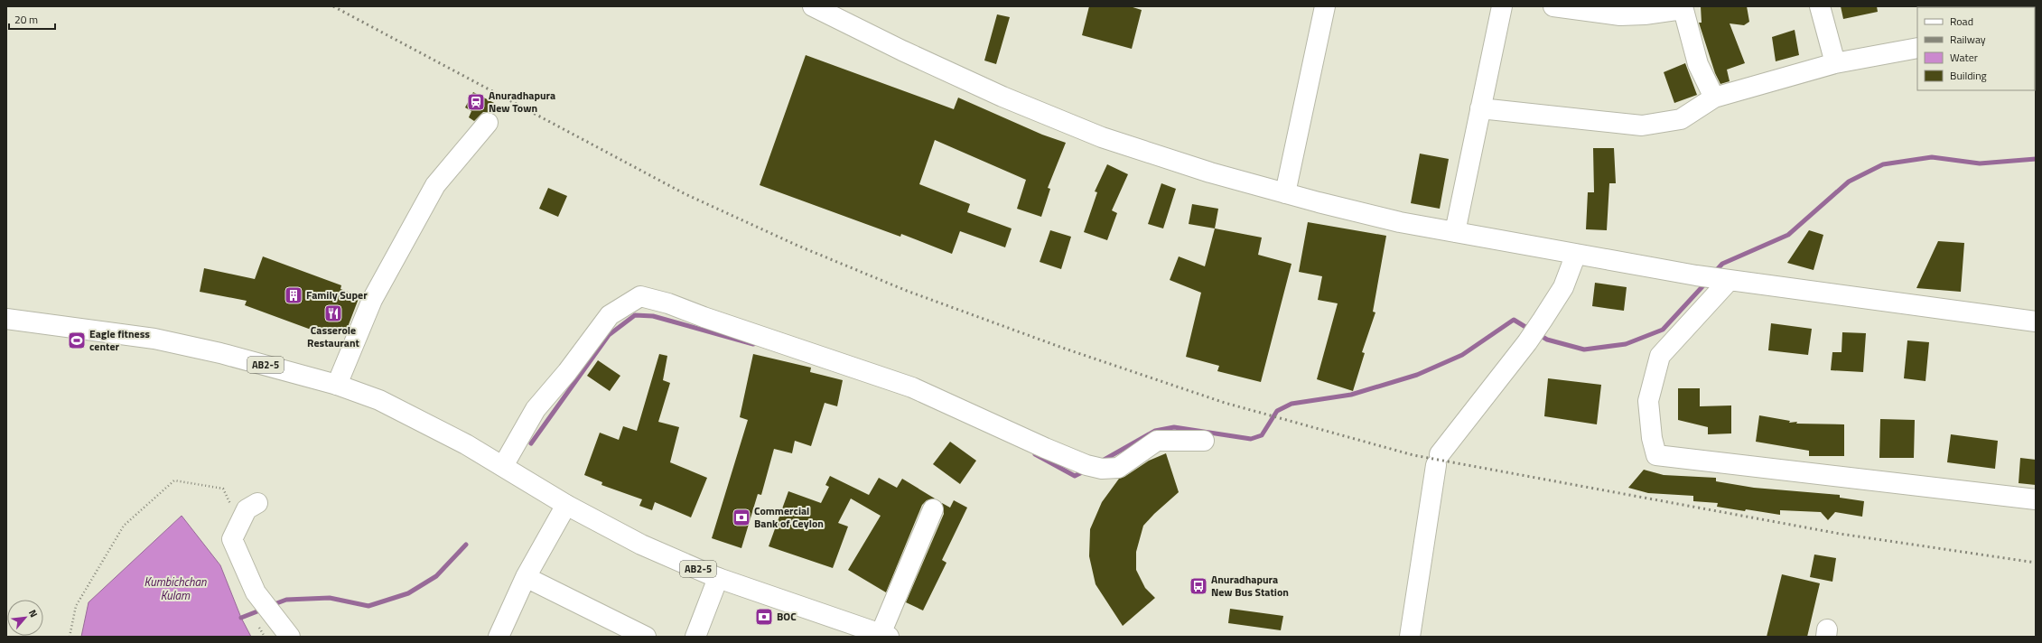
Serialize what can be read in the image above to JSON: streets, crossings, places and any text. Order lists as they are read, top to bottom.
{
  "streets": {
    "street": ["AB2-5"]
  },
  "water": ["Kumbichchan Kulam"],
  "places": {
    "station": ["Anuradhapura New Town"],
    "building": ["Family Super"],
    "restaurant": ["Casserole Restaurant"],
    "sports": ["Eagle fitness center"],
    "bank": ["Commercial Bank of Ceylon", "BOC"],
    "bus stop": ["Anuradhapura New Bus Station"]
  },
  "legend": [
    "Road",
    "Railway",
    "Water",
    "Building"
  ],
  "scale_bar": "20 m",
  "north": "top right"
}
